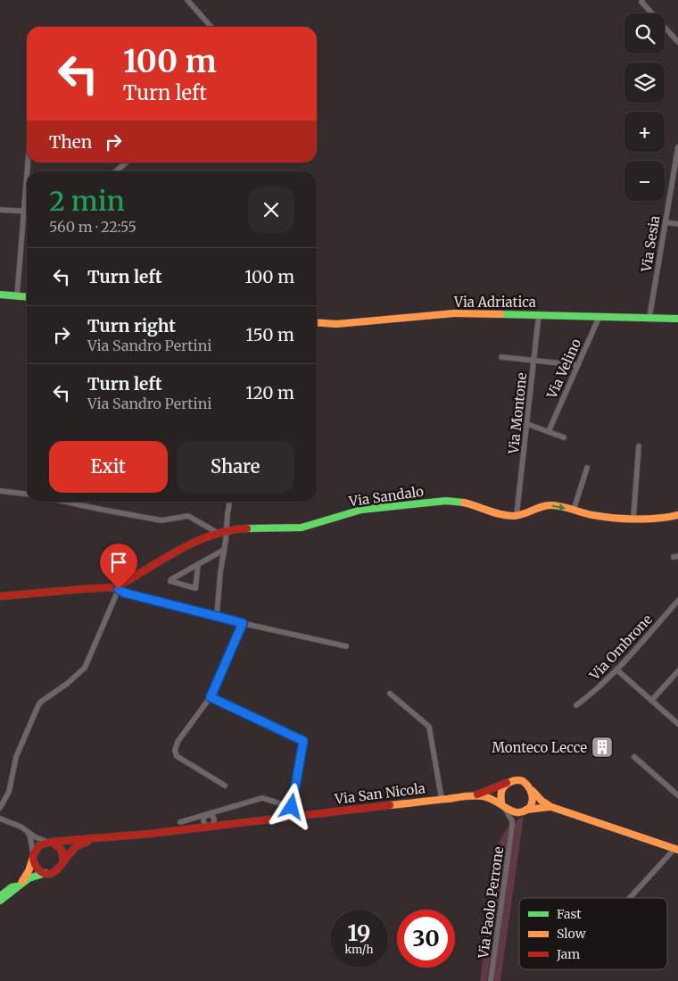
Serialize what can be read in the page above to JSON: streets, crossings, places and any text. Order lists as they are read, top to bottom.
{
  "streets": {
    "main road": ["Via Adriatica", "Via Sandalo", "Via San Nicola"],
    "street": [
      "Via Sesia",
      "Via Velino",
      "Via Montone",
      "Via Ombrone",
      "Via Paolo Perrone"
    ]
  },
  "crossings": [
    ["Via Sesia", "Via Adriatica"],
    ["Via Adriatica", "Via Velino"],
    ["Via Adriatica", "Via Montone"],
    ["Via Montone", "Via Sandalo"],
    ["Via San Nicola", "Via Paolo Perrone"]
  ],
  "places": {
    "building": ["Monteco Lecce"]
  },
  "legend": ["Fast", "Slow", "Jam"],
  "page": {
    "map_buttons": ["+", "−"],
    "turn": ["100 m", "Turn left"],
    "then": "Then",
    "heading": ["2 min", "560 m · 22:55"],
    "list": [
      {
        "name": "Turn left",
        "value": "100 m"
      },
      {
        "name": "Turn right",
        "note": "Via Sandro Pertini",
        "value": "150 m"
      },
      {
        "name": "Turn left",
        "note": "Via Sandro Pertini",
        "value": "120 m"
      }
    ],
    "buttons": ["Exit", "Share"],
    "speed": "19 km/h",
    "limit": "30"
  }
}
